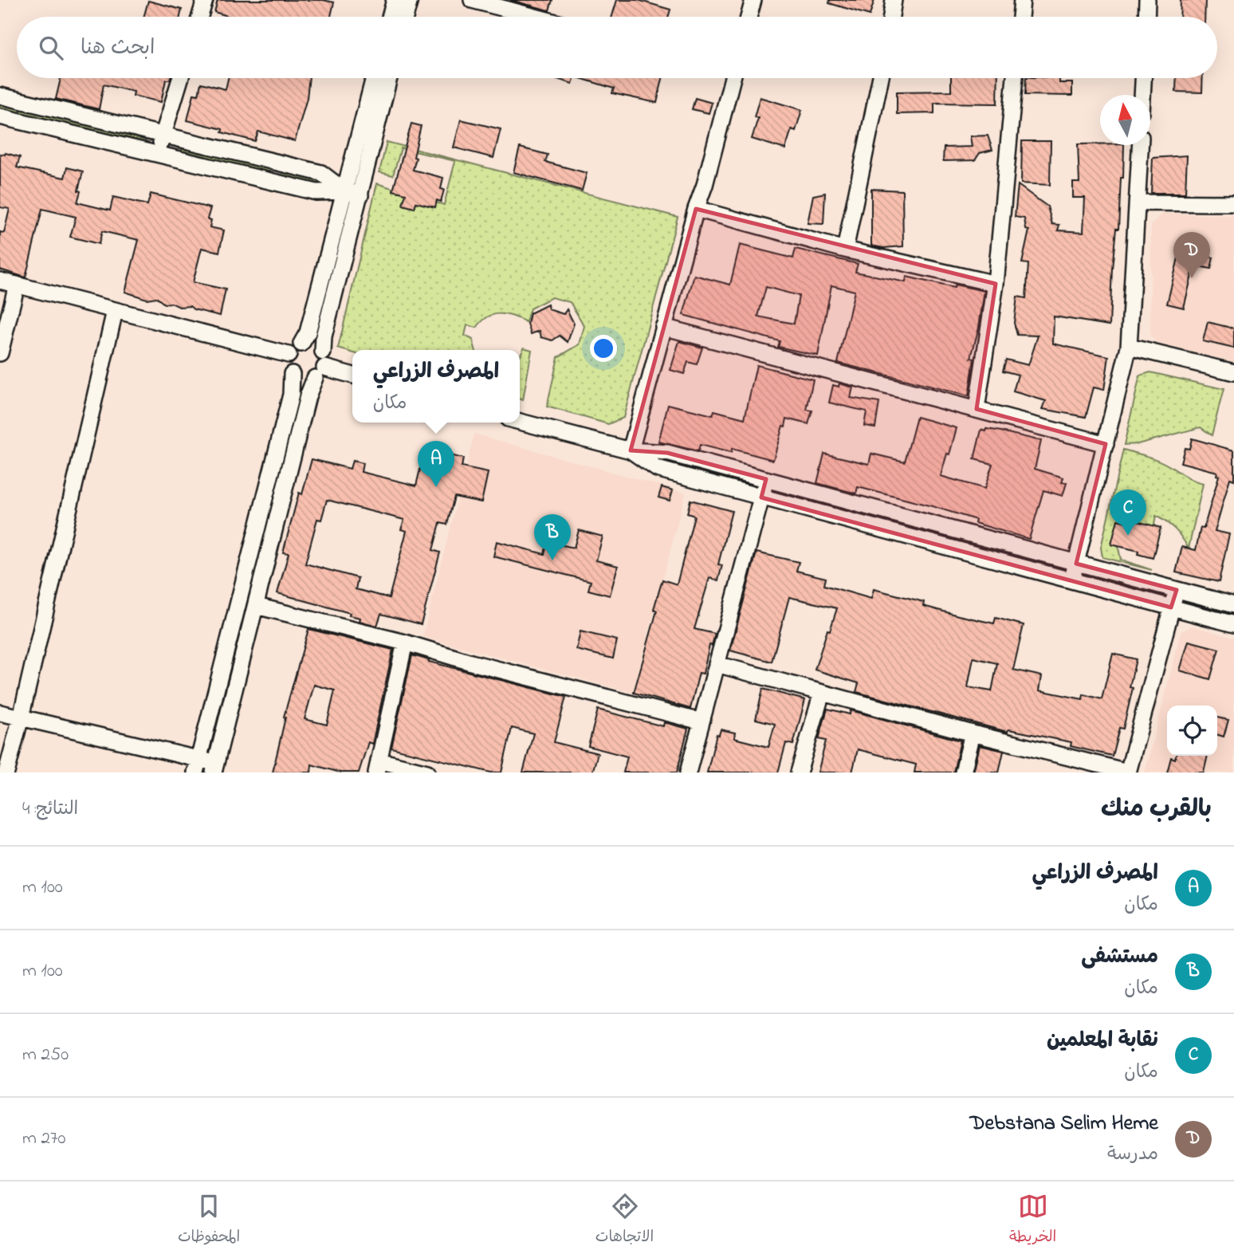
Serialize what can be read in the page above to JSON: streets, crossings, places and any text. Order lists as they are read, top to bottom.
{
  "north": "top",
  "page": {
    "search": "ابحث هنا",
    "pins": [
      "D",
      "A",
      "C",
      "B"
    ],
    "popup": ["المصرف الزراعي", "مكان"],
    "heading": ["بالقرب منك", "النتائج: 4"],
    "list": [
      {
        "mark": "A",
        "name": "المصرف الزراعي",
        "note": "مكان",
        "value": "100 m"
      },
      {
        "mark": "B",
        "name": "مستشفى",
        "note": "مكان",
        "value": "100 m"
      },
      {
        "mark": "C",
        "name": "نقابة المعلمين",
        "note": "مكان",
        "value": "250 m"
      },
      {
        "mark": "D",
        "name": "Debstana Selim Heme",
        "note": "مدرسة",
        "value": "270 m"
      }
    ],
    "nav": ["الخريطة", "الاتجاهات", "المحفوظات"]
  }
}
